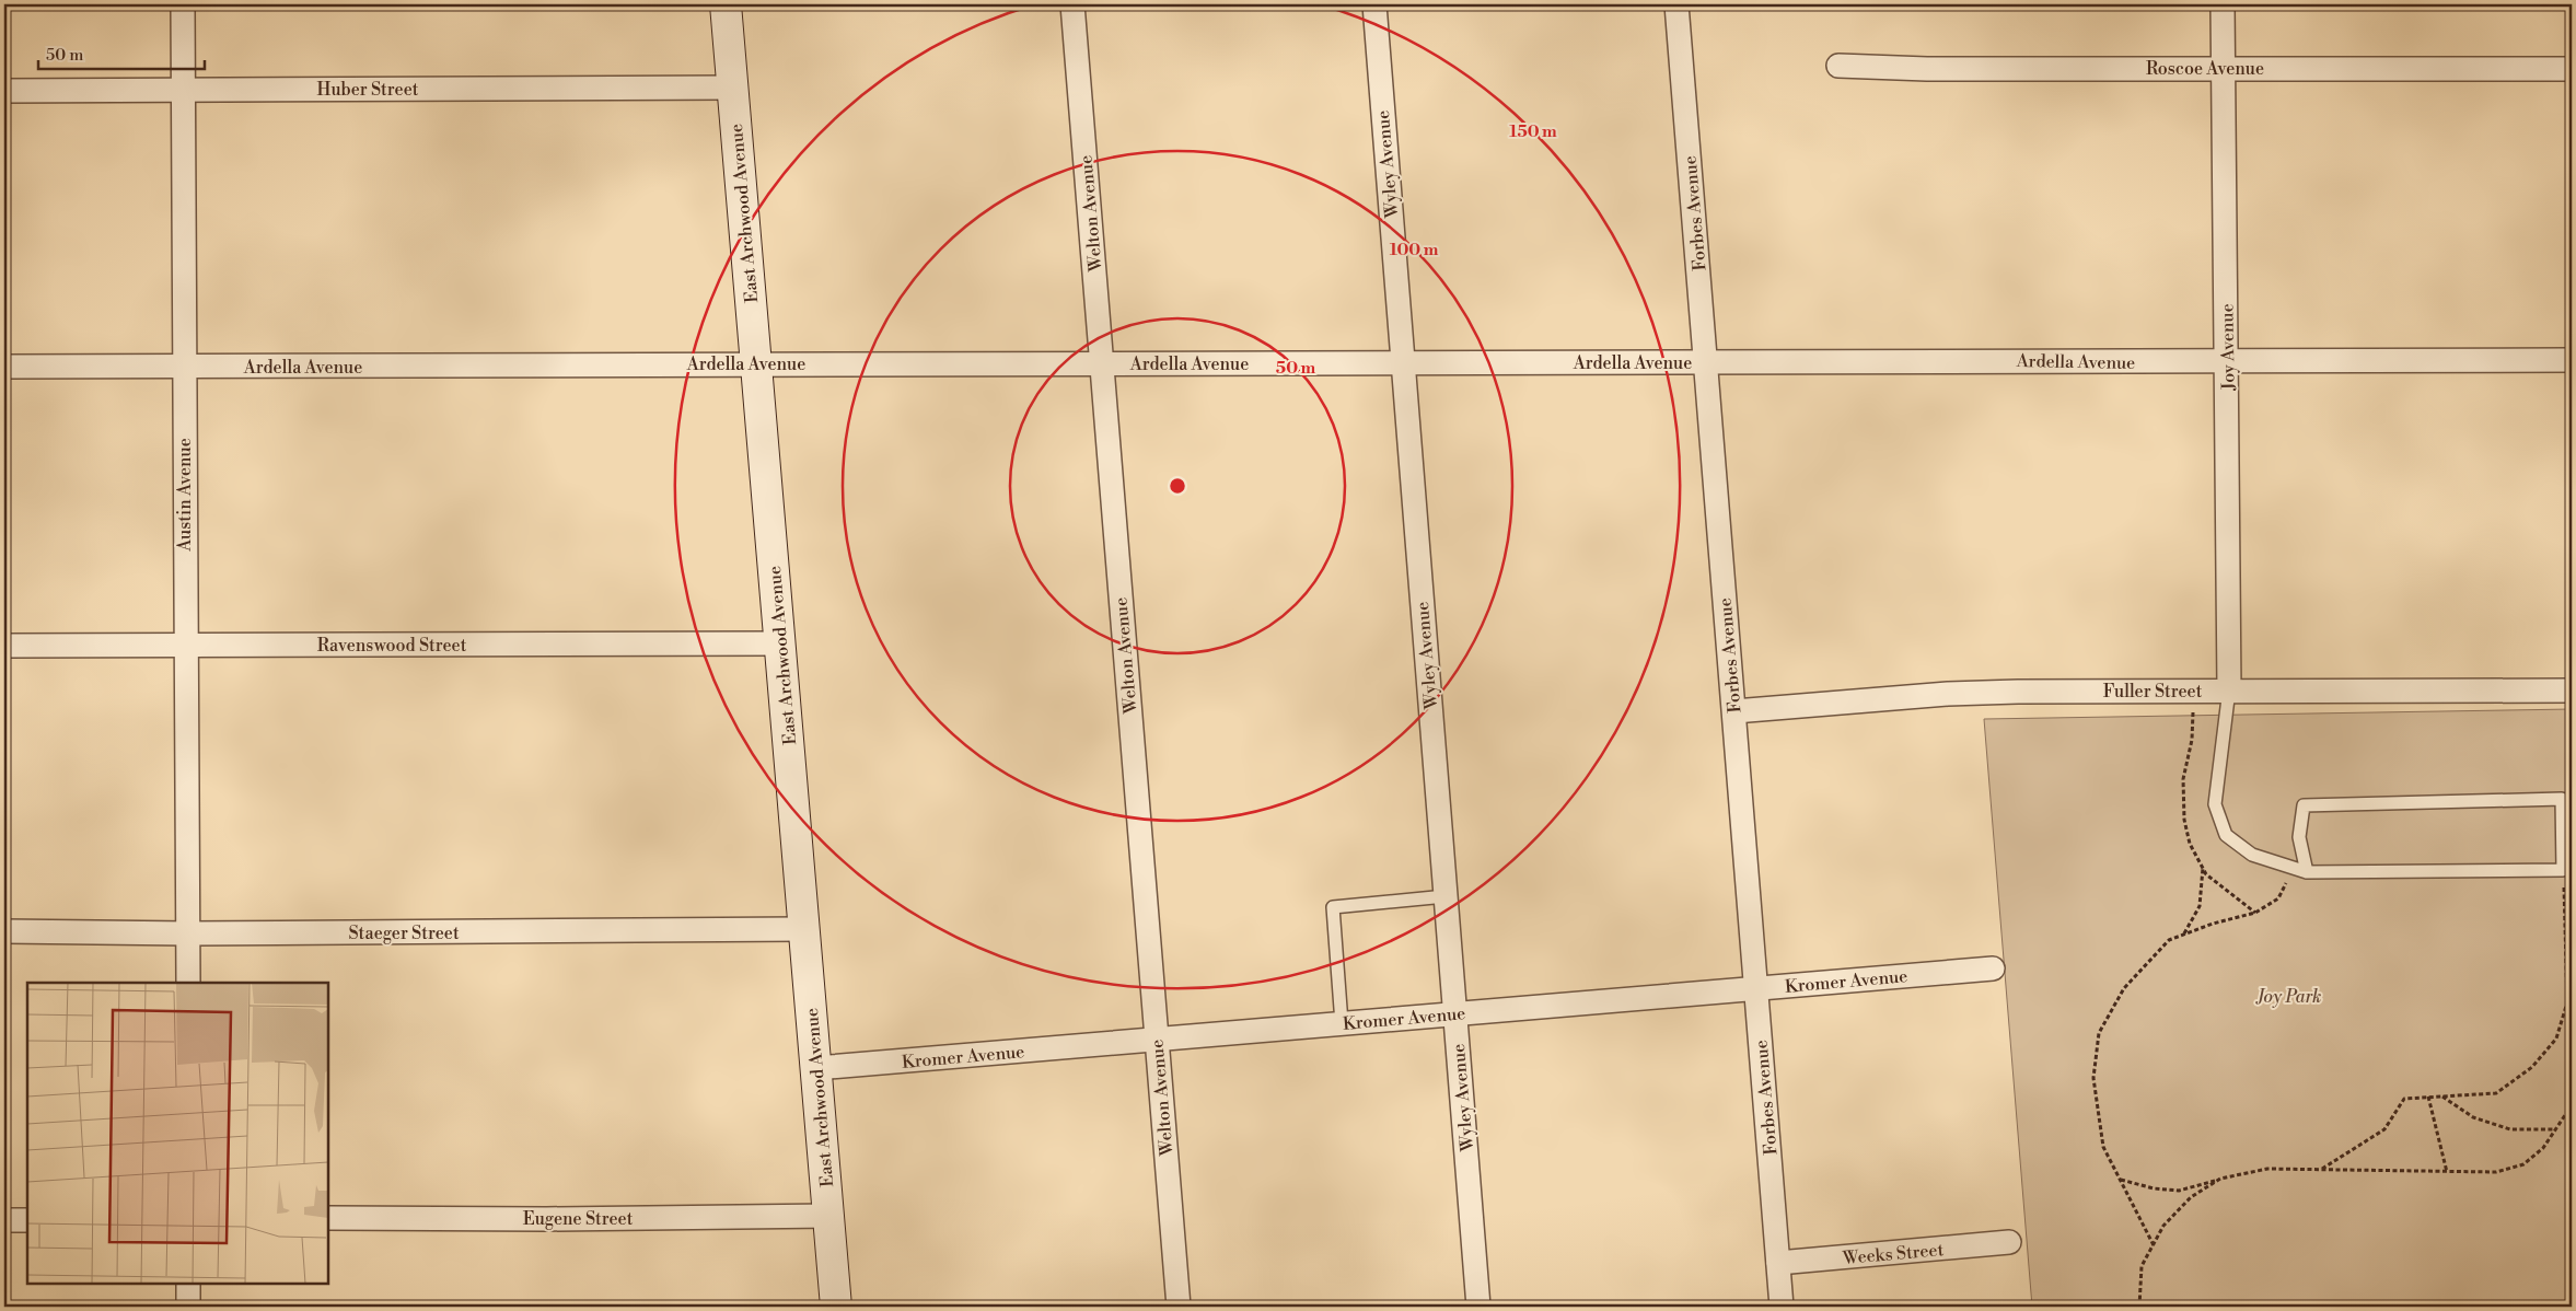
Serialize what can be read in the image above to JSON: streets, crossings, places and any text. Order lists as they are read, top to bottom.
{
  "streets": {
    "main road": ["East Archwood Avenue"],
    "street": [
      "Roscoe Avenue",
      "Huber Street",
      "Wyley Avenue",
      "Welton Avenue",
      "Forbes Avenue",
      "Joy Avenue",
      "Ardella Avenue",
      "Austin Avenue",
      "Ravenswood Street",
      "Fuller Street",
      "Staeger Street",
      "Kromer Avenue",
      "Eugene Street",
      "Weeks Street"
    ]
  },
  "crossings": [
    ["Roscoe Avenue", "Joy Avenue"],
    ["Huber Street", "East Archwood Avenue"],
    ["Huber Street", "Austin Avenue"],
    ["Wyley Avenue", "Ardella Avenue"],
    ["Wyley Avenue", "Kromer Avenue"],
    ["East Archwood Avenue", "Ardella Avenue"],
    ["East Archwood Avenue", "Ravenswood Street"],
    ["East Archwood Avenue", "Staeger Street"],
    ["East Archwood Avenue", "Kromer Avenue"],
    ["East Archwood Avenue", "Eugene Street"],
    ["Welton Avenue", "Ardella Avenue"],
    ["Welton Avenue", "Kromer Avenue"],
    ["Forbes Avenue", "Ardella Avenue"],
    ["Forbes Avenue", "Fuller Street"],
    ["Forbes Avenue", "Kromer Avenue"],
    ["Forbes Avenue", "Weeks Street"],
    ["Joy Avenue", "Ardella Avenue"],
    ["Joy Avenue", "Fuller Street"],
    ["Ardella Avenue", "Austin Avenue"],
    ["Austin Avenue", "Ravenswood Street"],
    ["Austin Avenue", "Staeger Street"]
  ],
  "parks": ["Joy Park"],
  "scale_bar": "50 m",
  "rings": ["150 m", "100 m", "50 m"]
}
